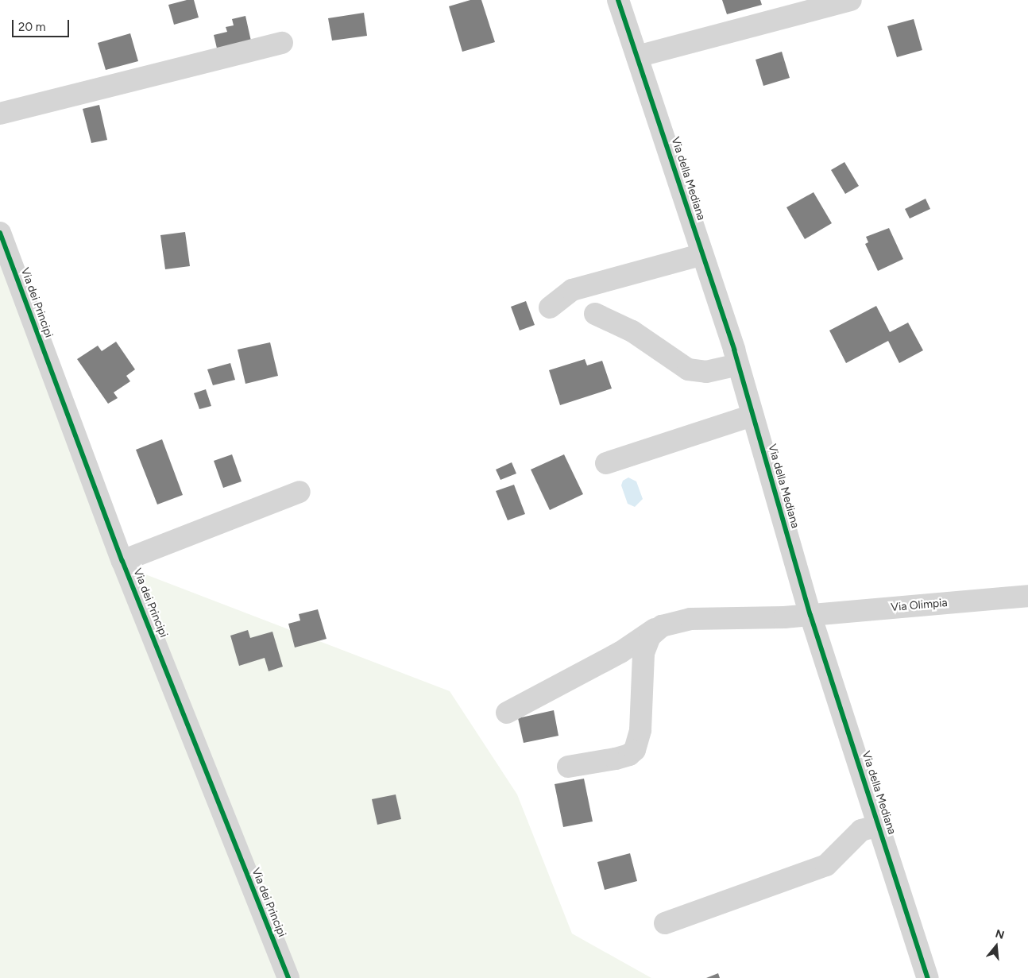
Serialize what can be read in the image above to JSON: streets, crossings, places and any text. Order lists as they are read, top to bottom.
{
  "streets": {
    "street": ["Via della Mediana", "Via dei Principi", "Via Olimpia"]
  },
  "crossings": [
    ["Via della Mediana", "Via Olimpia"]
  ],
  "scale_bar": "20 m",
  "north": "top"
}
